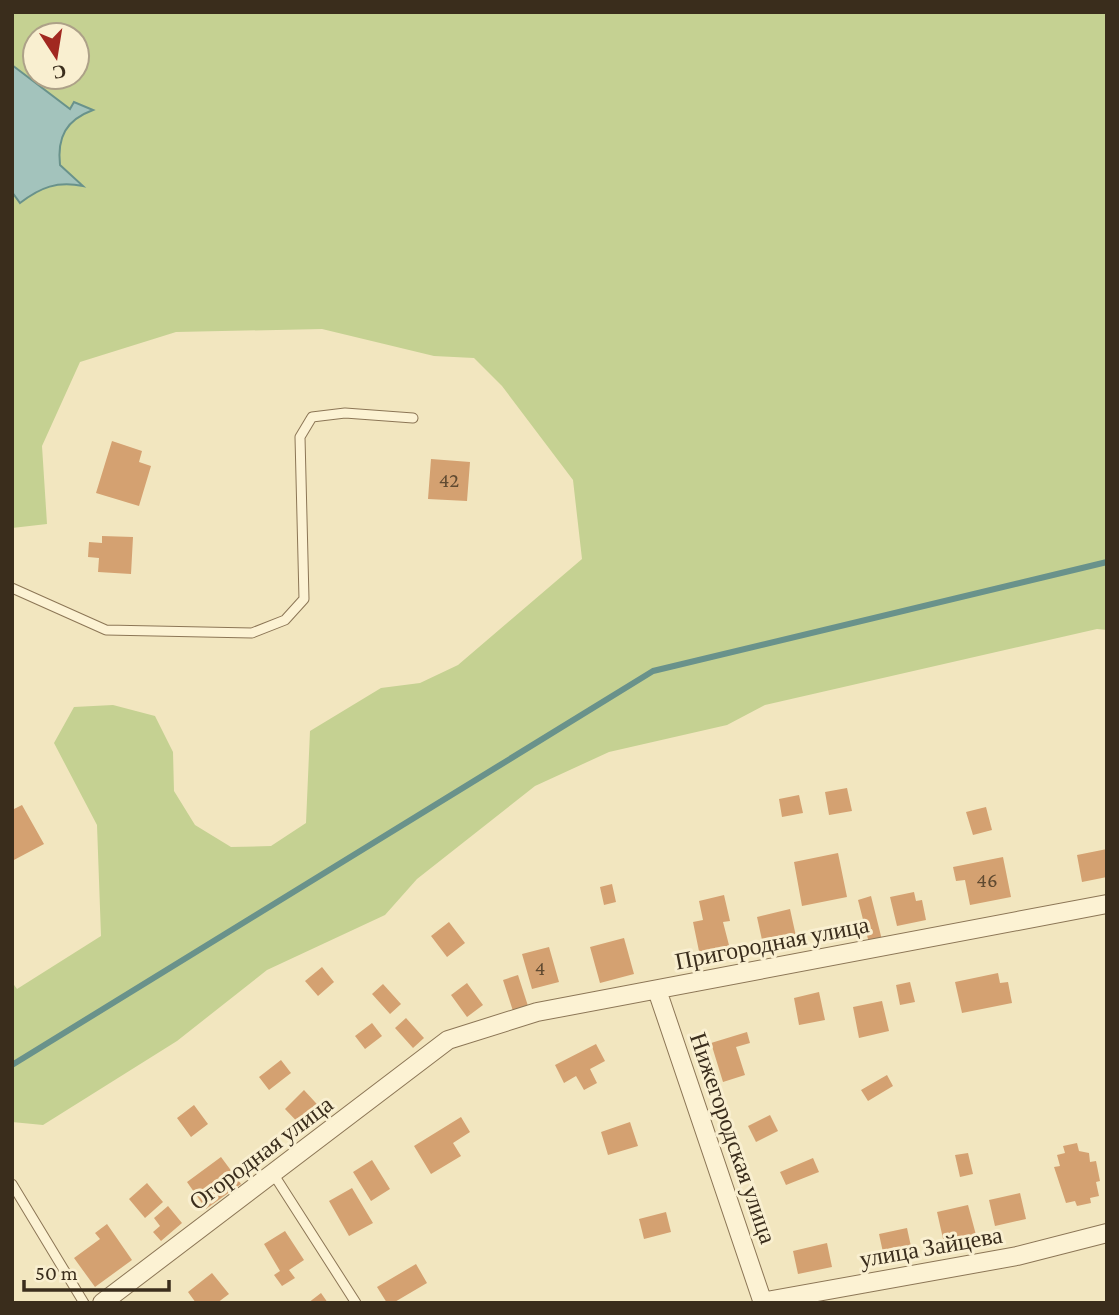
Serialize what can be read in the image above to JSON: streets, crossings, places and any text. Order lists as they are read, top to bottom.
{
  "streets": {
    "street": [
      "Пригородная улица",
      "Нижегородская улица",
      "Огородная улица",
      "улица Зайцева"
    ]
  },
  "crossings": [
    ["Пригородная улица", "Нижегородская улица"],
    ["Пригородная улица", "Огородная улица"],
    ["Нижегородская улица", "улица Зайцева"]
  ],
  "house_numbers": ["42", "46", "4"],
  "scale_bar": "50 m",
  "north": "bottom"
}
